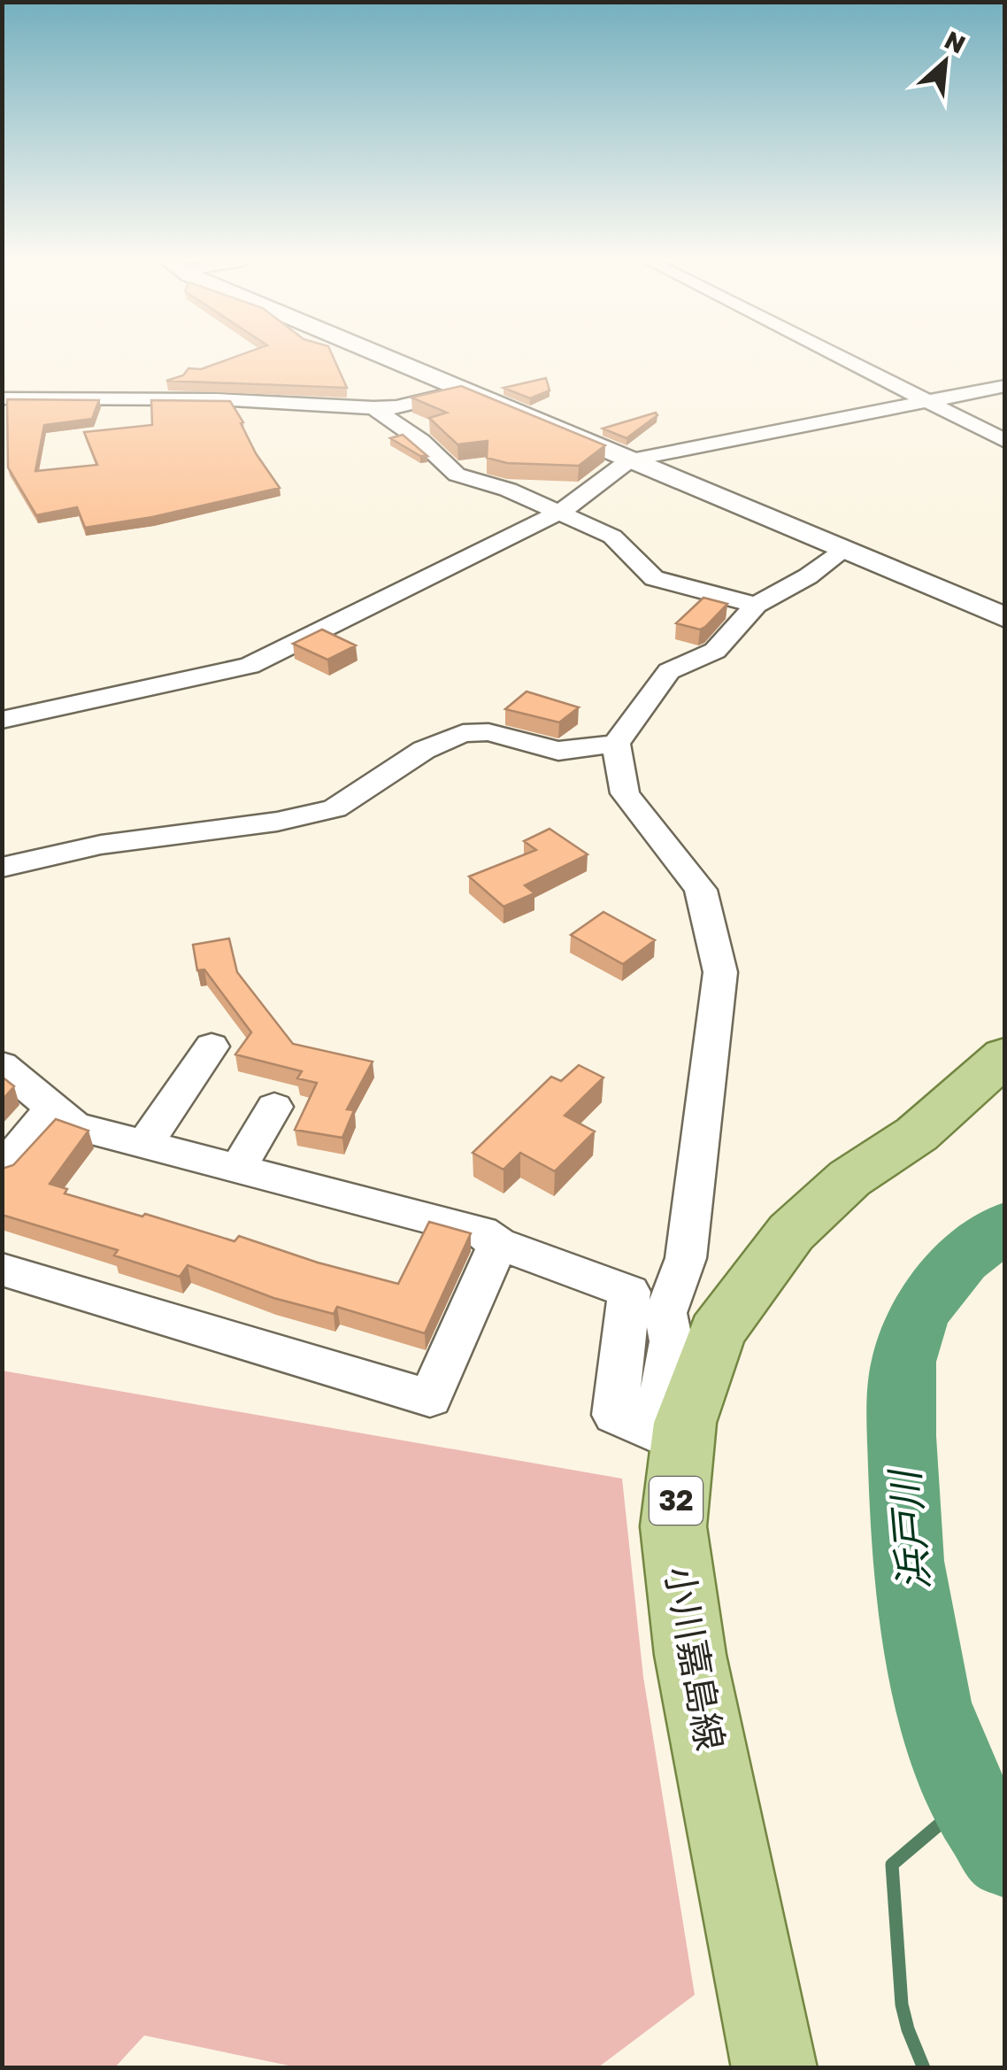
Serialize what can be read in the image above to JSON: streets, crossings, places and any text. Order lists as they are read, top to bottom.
{
  "streets": {
    "main road": ["32", "小川嘉島線"]
  },
  "water": ["浜戸川"],
  "north": "top right"
}
